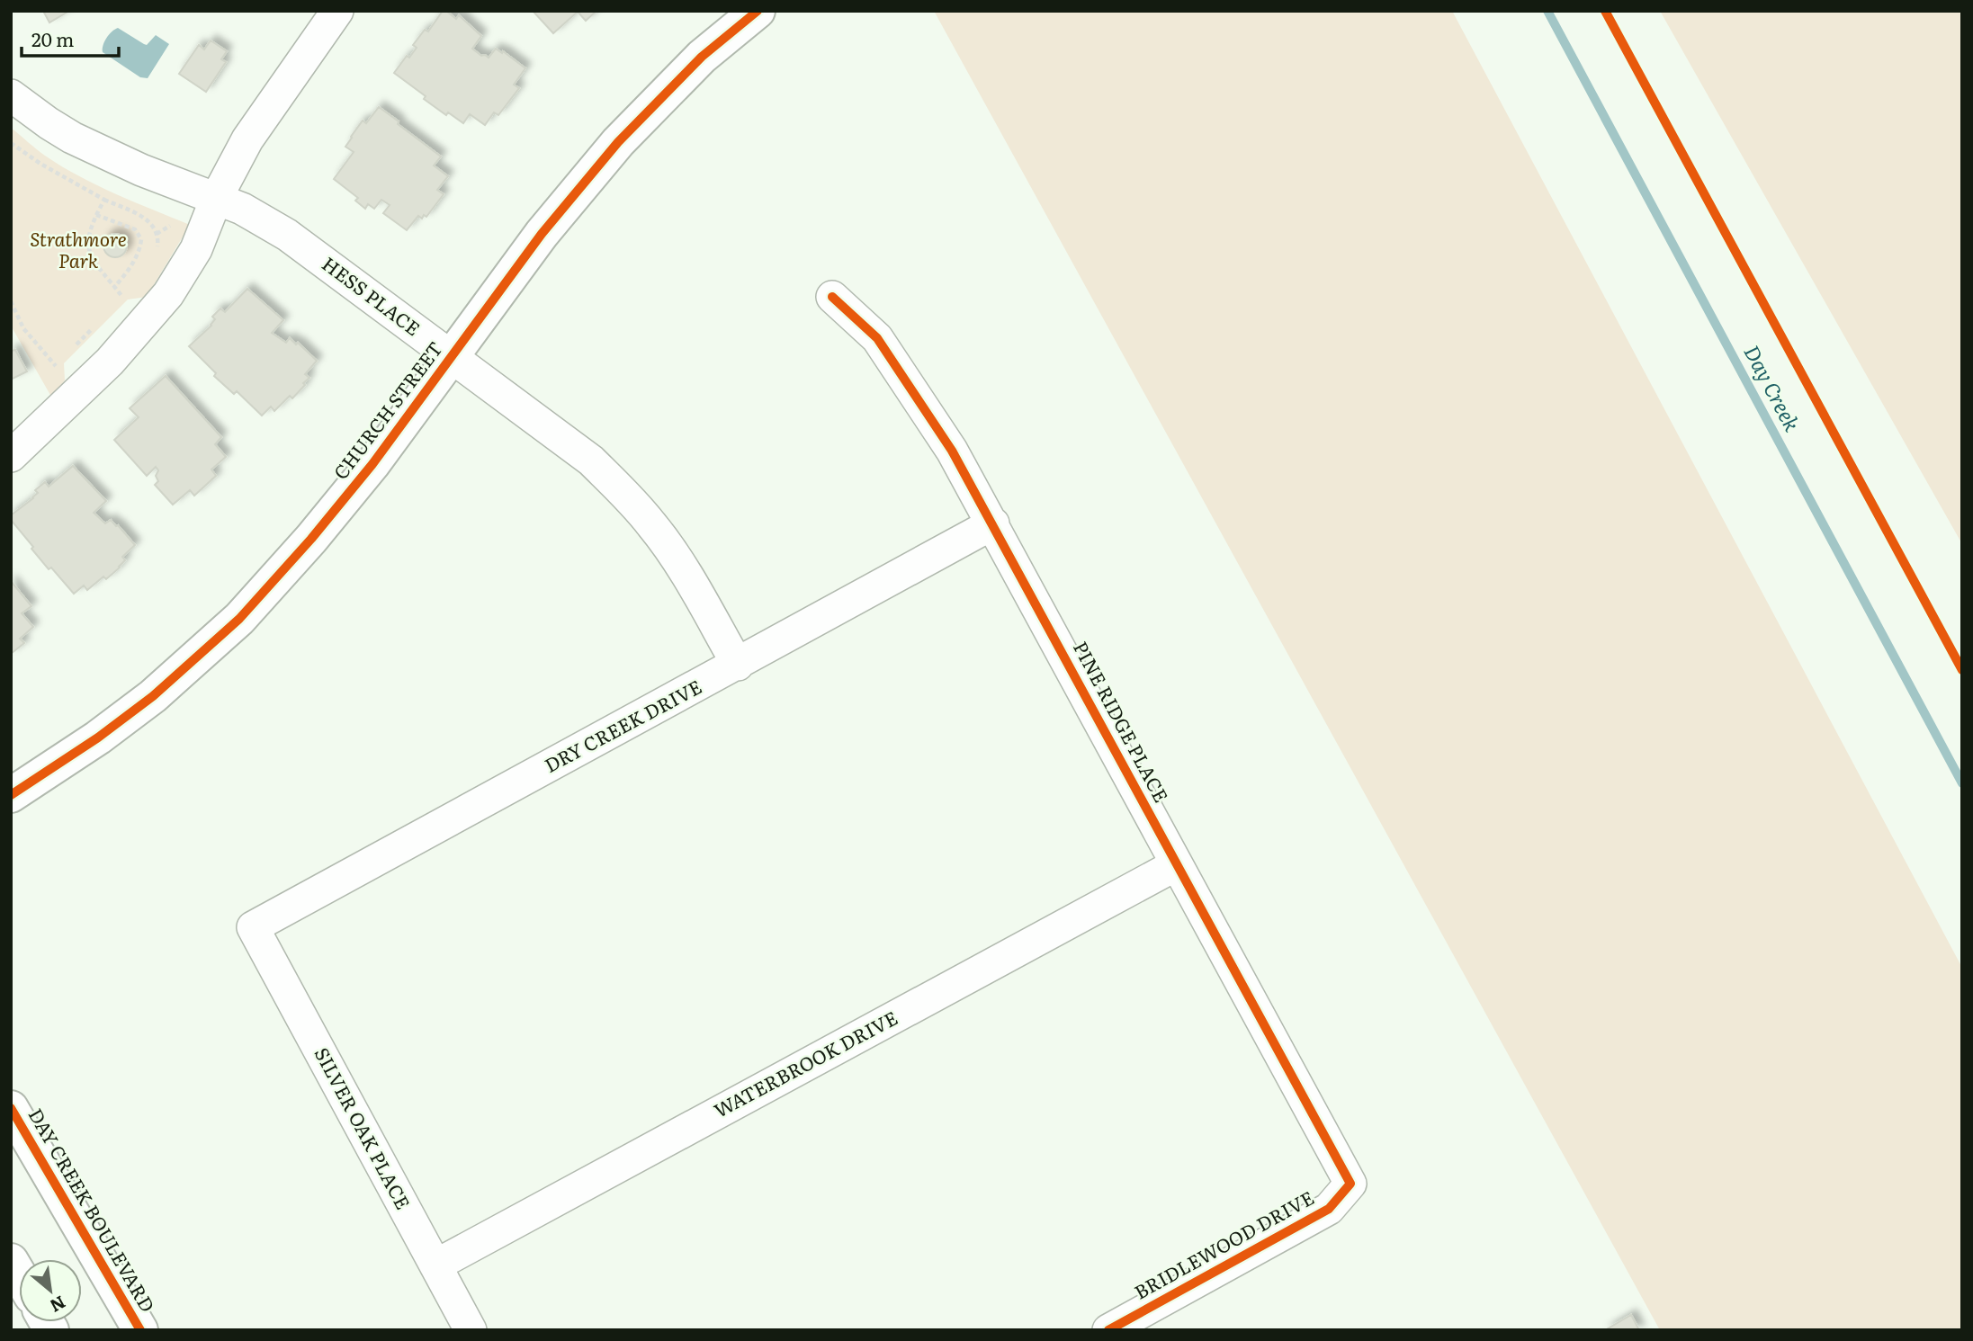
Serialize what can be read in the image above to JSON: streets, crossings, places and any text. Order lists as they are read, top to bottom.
{
  "streets": {
    "main road": ["CHURCH STREET", "DAY CREEK BOULEVARD"],
    "street": [
      "HESS PLACE",
      "PINE RIDGE PLACE",
      "DRY CREEK DRIVE",
      "WATERBROOK DRIVE",
      "SILVER OAK PLACE",
      "BRIDLEWOOD DRIVE"
    ]
  },
  "crossings": [
    ["HESS PLACE", "CHURCH STREET"],
    ["HESS PLACE", "DRY CREEK DRIVE"],
    ["PINE RIDGE PLACE", "DRY CREEK DRIVE"],
    ["PINE RIDGE PLACE", "WATERBROOK DRIVE"],
    ["PINE RIDGE PLACE", "BRIDLEWOOD DRIVE"],
    ["DRY CREEK DRIVE", "SILVER OAK PLACE"],
    ["WATERBROOK DRIVE", "SILVER OAK PLACE"]
  ],
  "water": ["Day Creek"],
  "parks": ["Strathmore Park"],
  "scale_bar": "20 m",
  "north": "bottom right"
}
